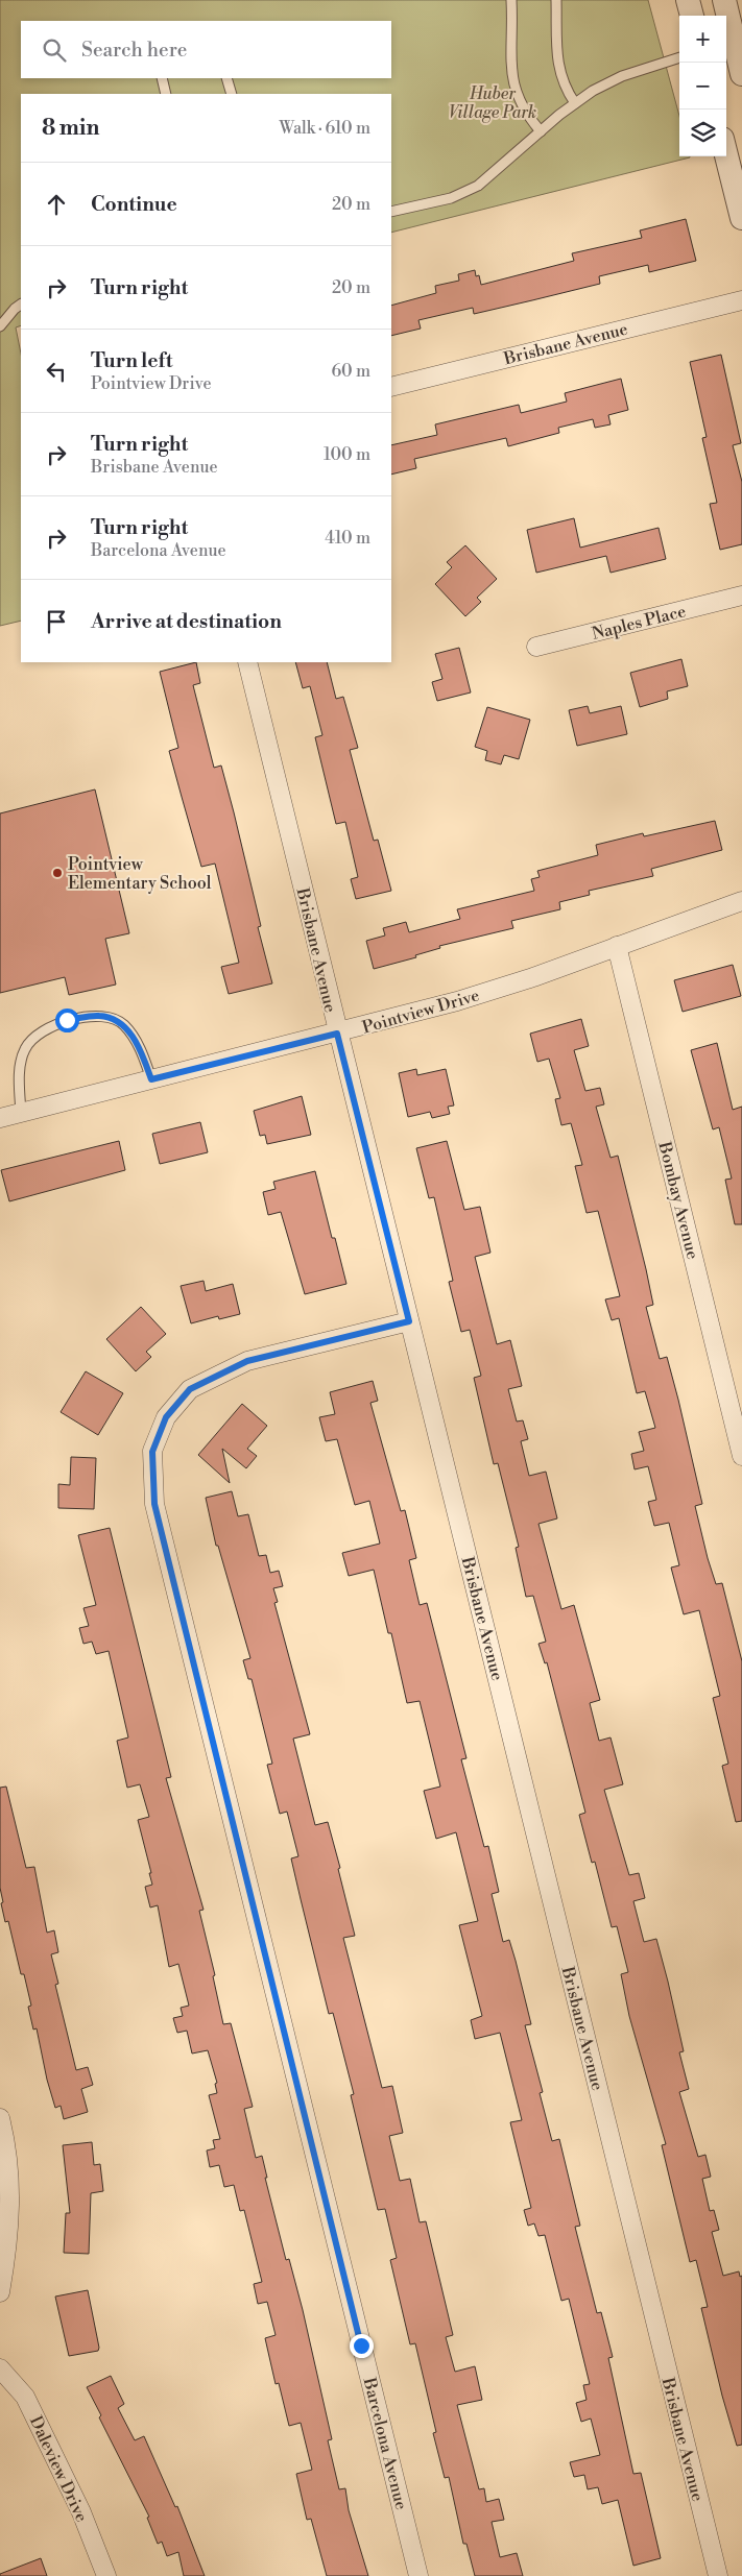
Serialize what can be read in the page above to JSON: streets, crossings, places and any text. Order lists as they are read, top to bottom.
{
  "streets": {
    "street": [
      "Brisbane Avenue",
      "Naples Place",
      "Pointview Drive",
      "Bombay Avenue",
      "Barcelona Avenue",
      "Daleview Drive"
    ]
  },
  "crossings": [
    ["Brisbane Avenue", "Pointview Drive"],
    ["Brisbane Avenue", "Barcelona Avenue"],
    ["Pointview Drive", "Bombay Avenue"]
  ],
  "parks": ["Huber Village Park"],
  "places": ["Pointview Elementary School"],
  "page": {
    "map_buttons": ["+", "−"],
    "search": "Search here",
    "heading": ["8 min", "Walk · 610 m"],
    "list": [
      ["Continue", "20 m"],
      ["Turn right", "20 m"],
      ["Turn left", "Pointview Drive", "60 m"],
      ["Turn right", "Brisbane Avenue", "100 m"],
      ["Turn right", "Barcelona Avenue", "410 m"],
      "Arrive at destination"
    ]
  }
}
